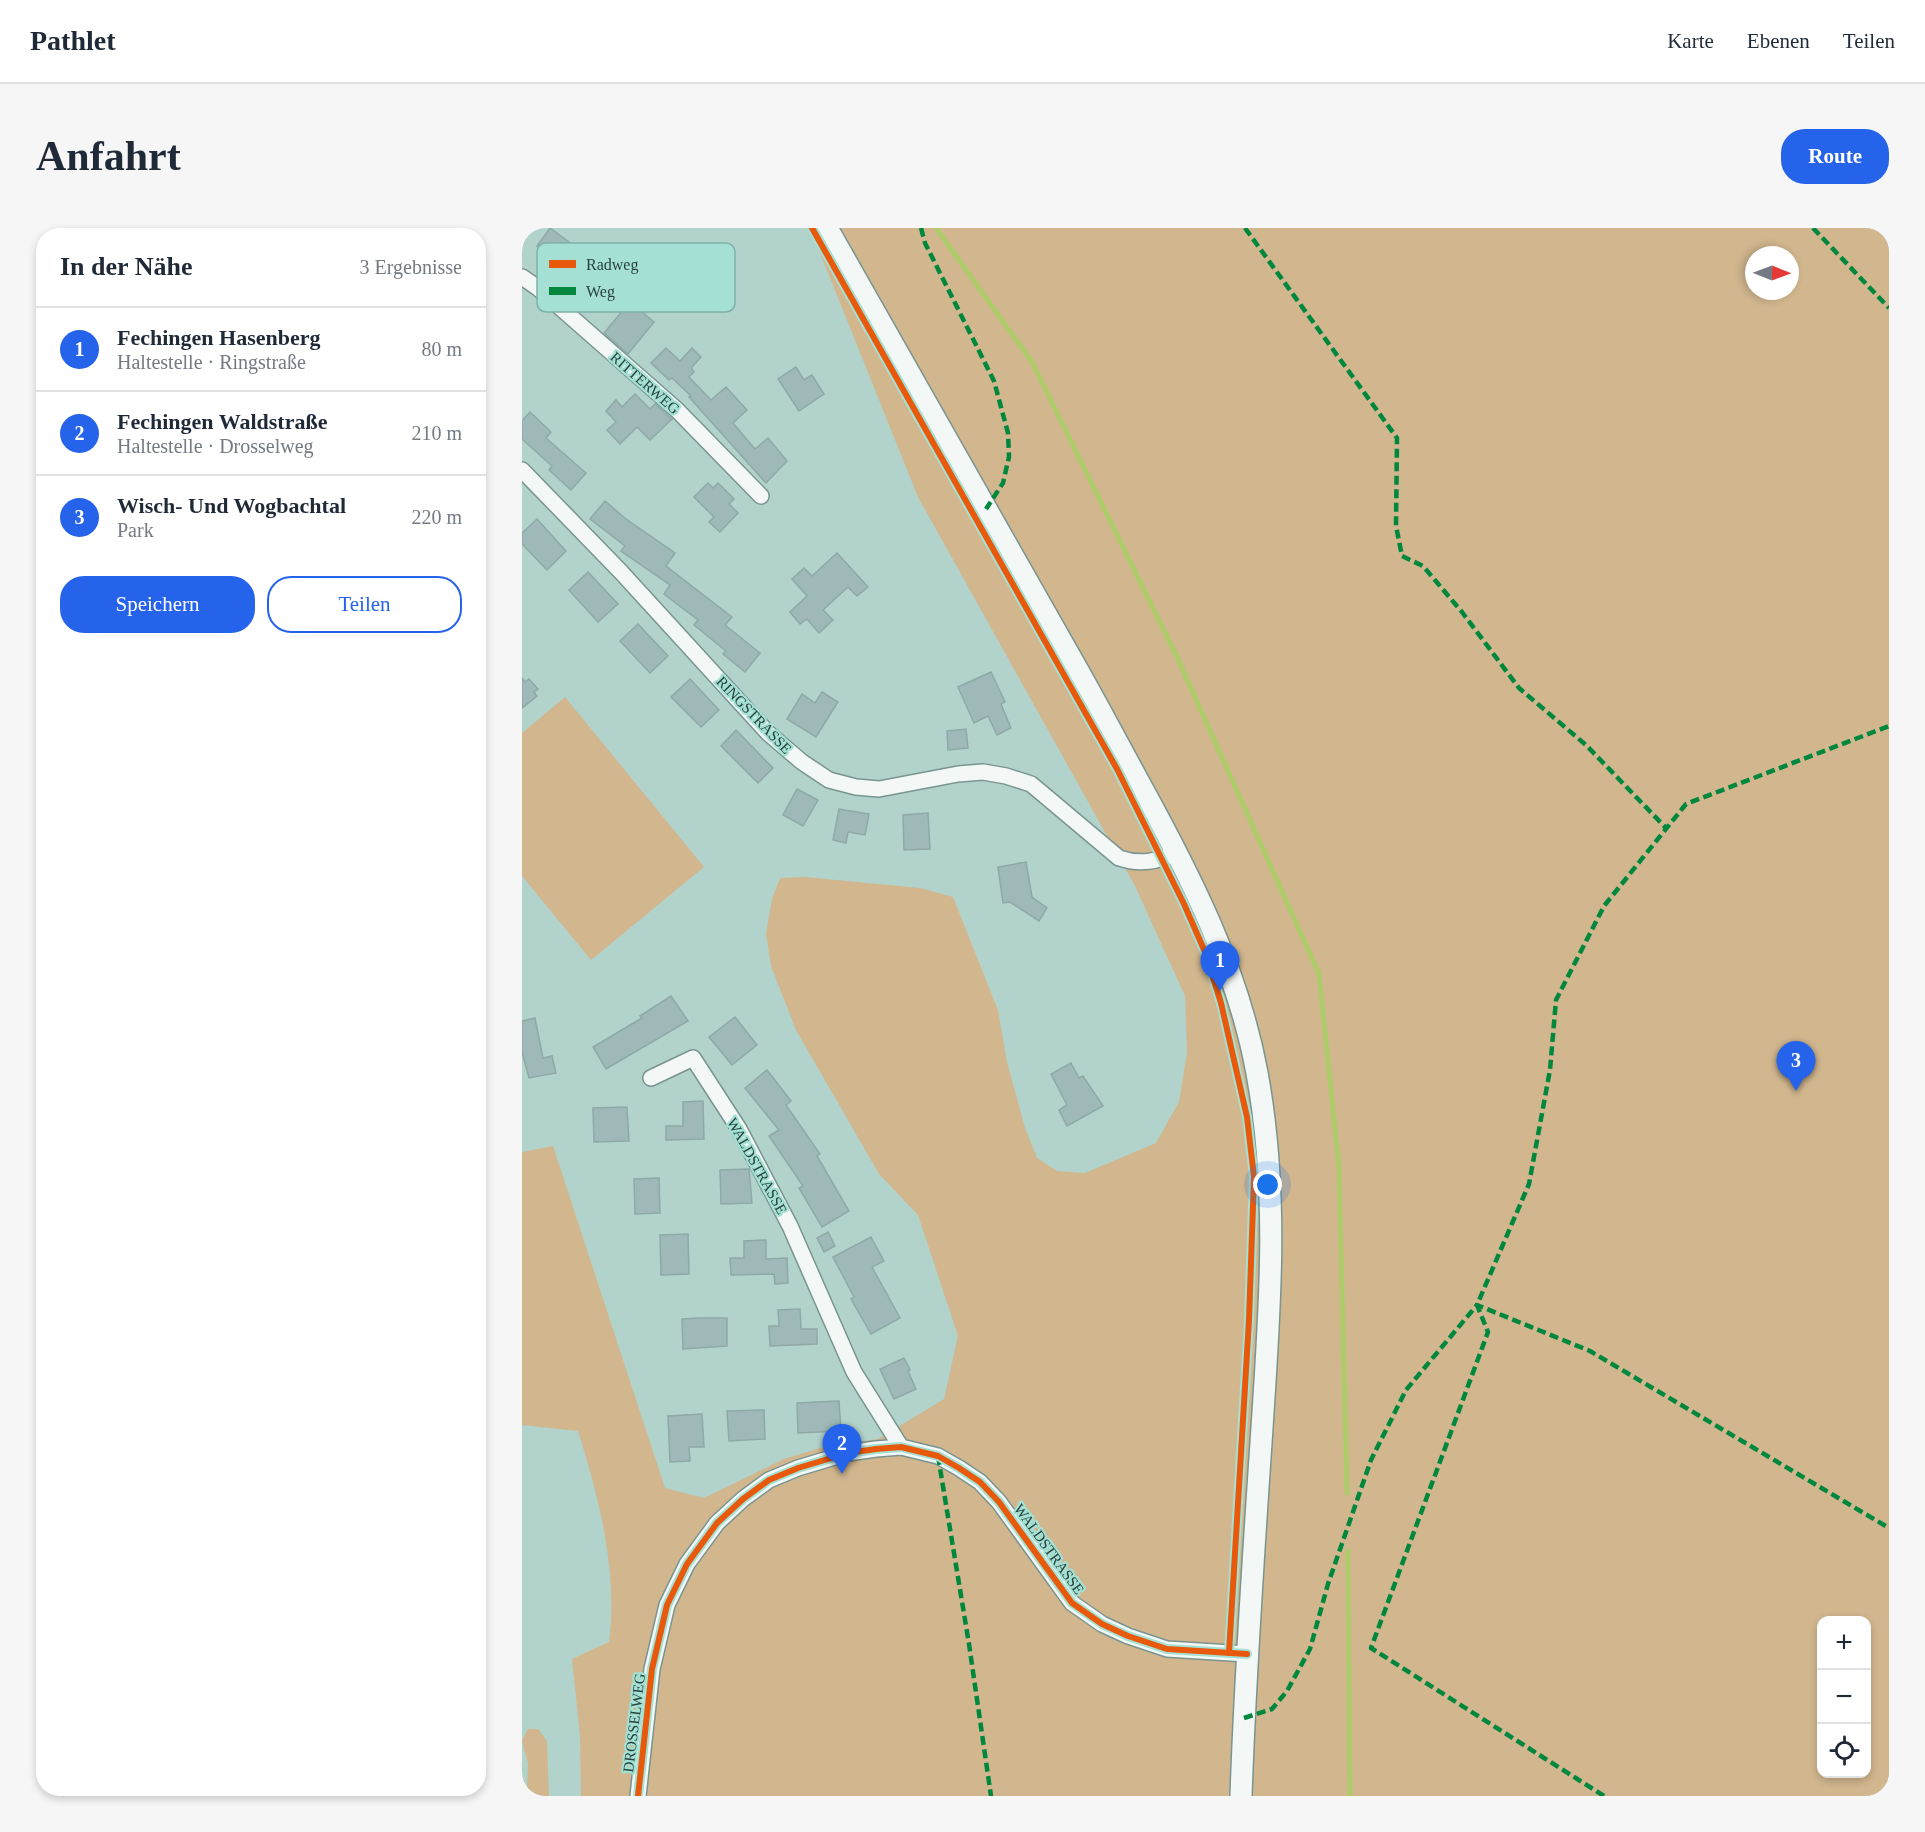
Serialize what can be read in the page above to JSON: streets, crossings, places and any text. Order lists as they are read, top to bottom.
{
  "streets": {
    "street": [
      "RITTERWEG",
      "RINGSTRASSE",
      "WALDSTRASSE",
      "DROSSELWEG"
    ]
  },
  "crossings": [
    ["WALDSTRASSE", "DROSSELWEG"]
  ],
  "legend": ["Radweg", "Weg"],
  "north": "right",
  "page": {
    "header": "Pathlet",
    "nav": ["Karte", "Ebenen", "Teilen"],
    "buttons": [
      "Route",
      ["Speichern", "Teilen"]
    ],
    "title": "Anfahrt",
    "heading": ["In der Nähe", "3 Ergebnisse"],
    "list": [
      {
        "mark": "1",
        "name": "Fechingen Hasenberg",
        "note": "Haltestelle · Ringstraße",
        "value": "80 m"
      },
      {
        "mark": "2",
        "name": "Fechingen Waldstraße",
        "note": "Haltestelle · Drosselweg",
        "value": "210 m"
      },
      {
        "mark": "3",
        "name": "Wisch- Und Wogbachtal",
        "note": "Park",
        "value": "220 m"
      }
    ],
    "pins": ["1", "3", "2"],
    "map_buttons": ["+", "−"]
  }
}
